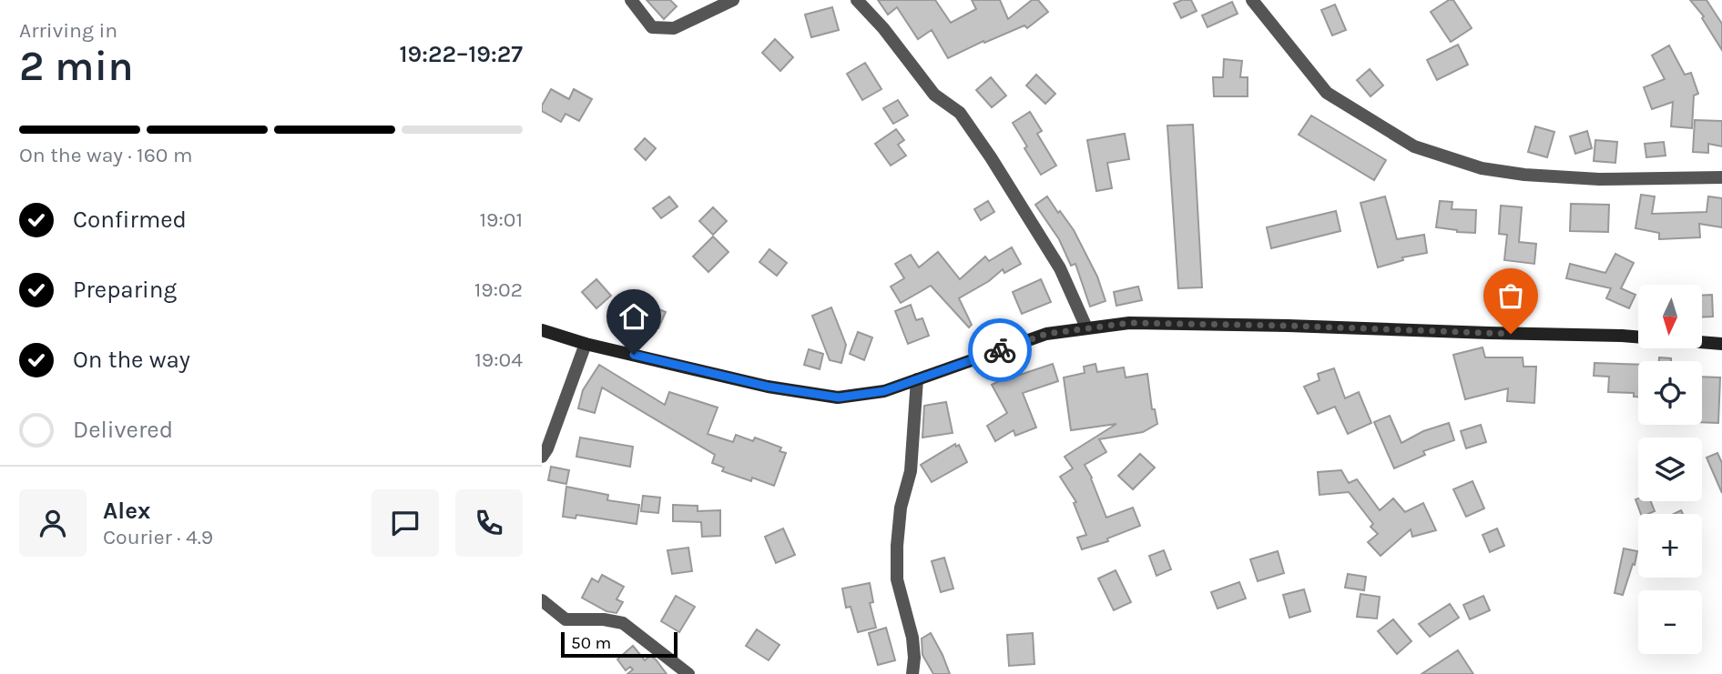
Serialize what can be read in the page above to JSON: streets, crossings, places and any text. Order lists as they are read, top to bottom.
{
  "scale_bar": "50 m",
  "north": "bottom",
  "page": {
    "heading": ["2 min", "Arriving in", "19:22–19:27"],
    "panel": ["Alex", "Courier · 4.9"],
    "bar": "On the way · 160 m",
    "list": [
      ["Confirmed", "19:01"],
      ["Preparing", "19:02"],
      ["On the way", "19:04"],
      "Delivered"
    ],
    "map_buttons": ["+", "−"],
    "scale": "50 m"
  }
}
